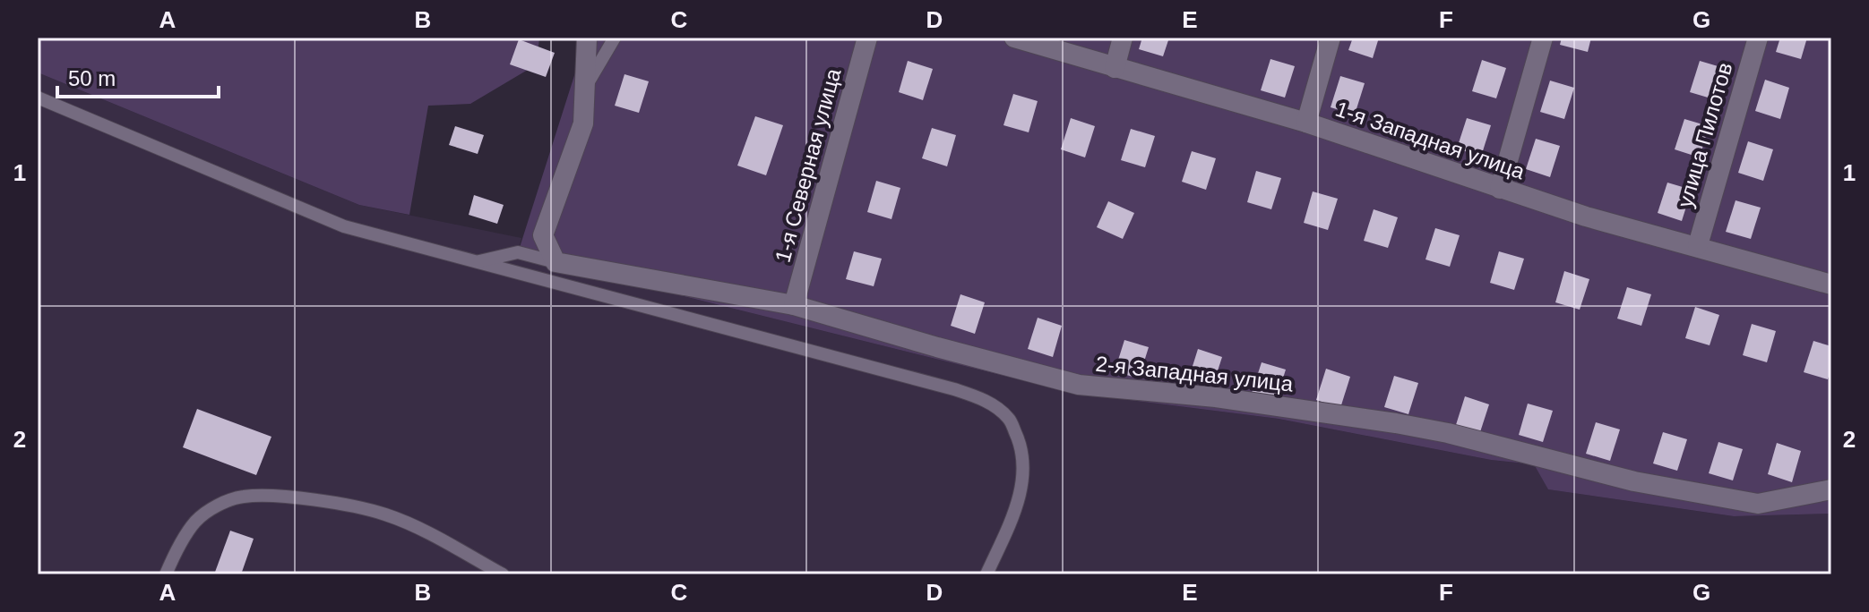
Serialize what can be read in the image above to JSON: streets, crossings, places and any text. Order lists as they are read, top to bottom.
{
  "streets": {
    "street": [
      "улица Пилотов",
      "1-я Западная улица",
      "1-я Северная улица",
      "2-я Западная улица"
    ]
  },
  "crossings": [
    ["улица Пилотов", "1-я Западная улица"],
    ["1-я Северная улица", "2-я Западная улица"]
  ],
  "scale_bar": "50 m",
  "grid": {
    "columns": [
      "A",
      "B",
      "C",
      "D",
      "E",
      "F",
      "G"
    ],
    "rows": ["1", "2"]
  }
}
